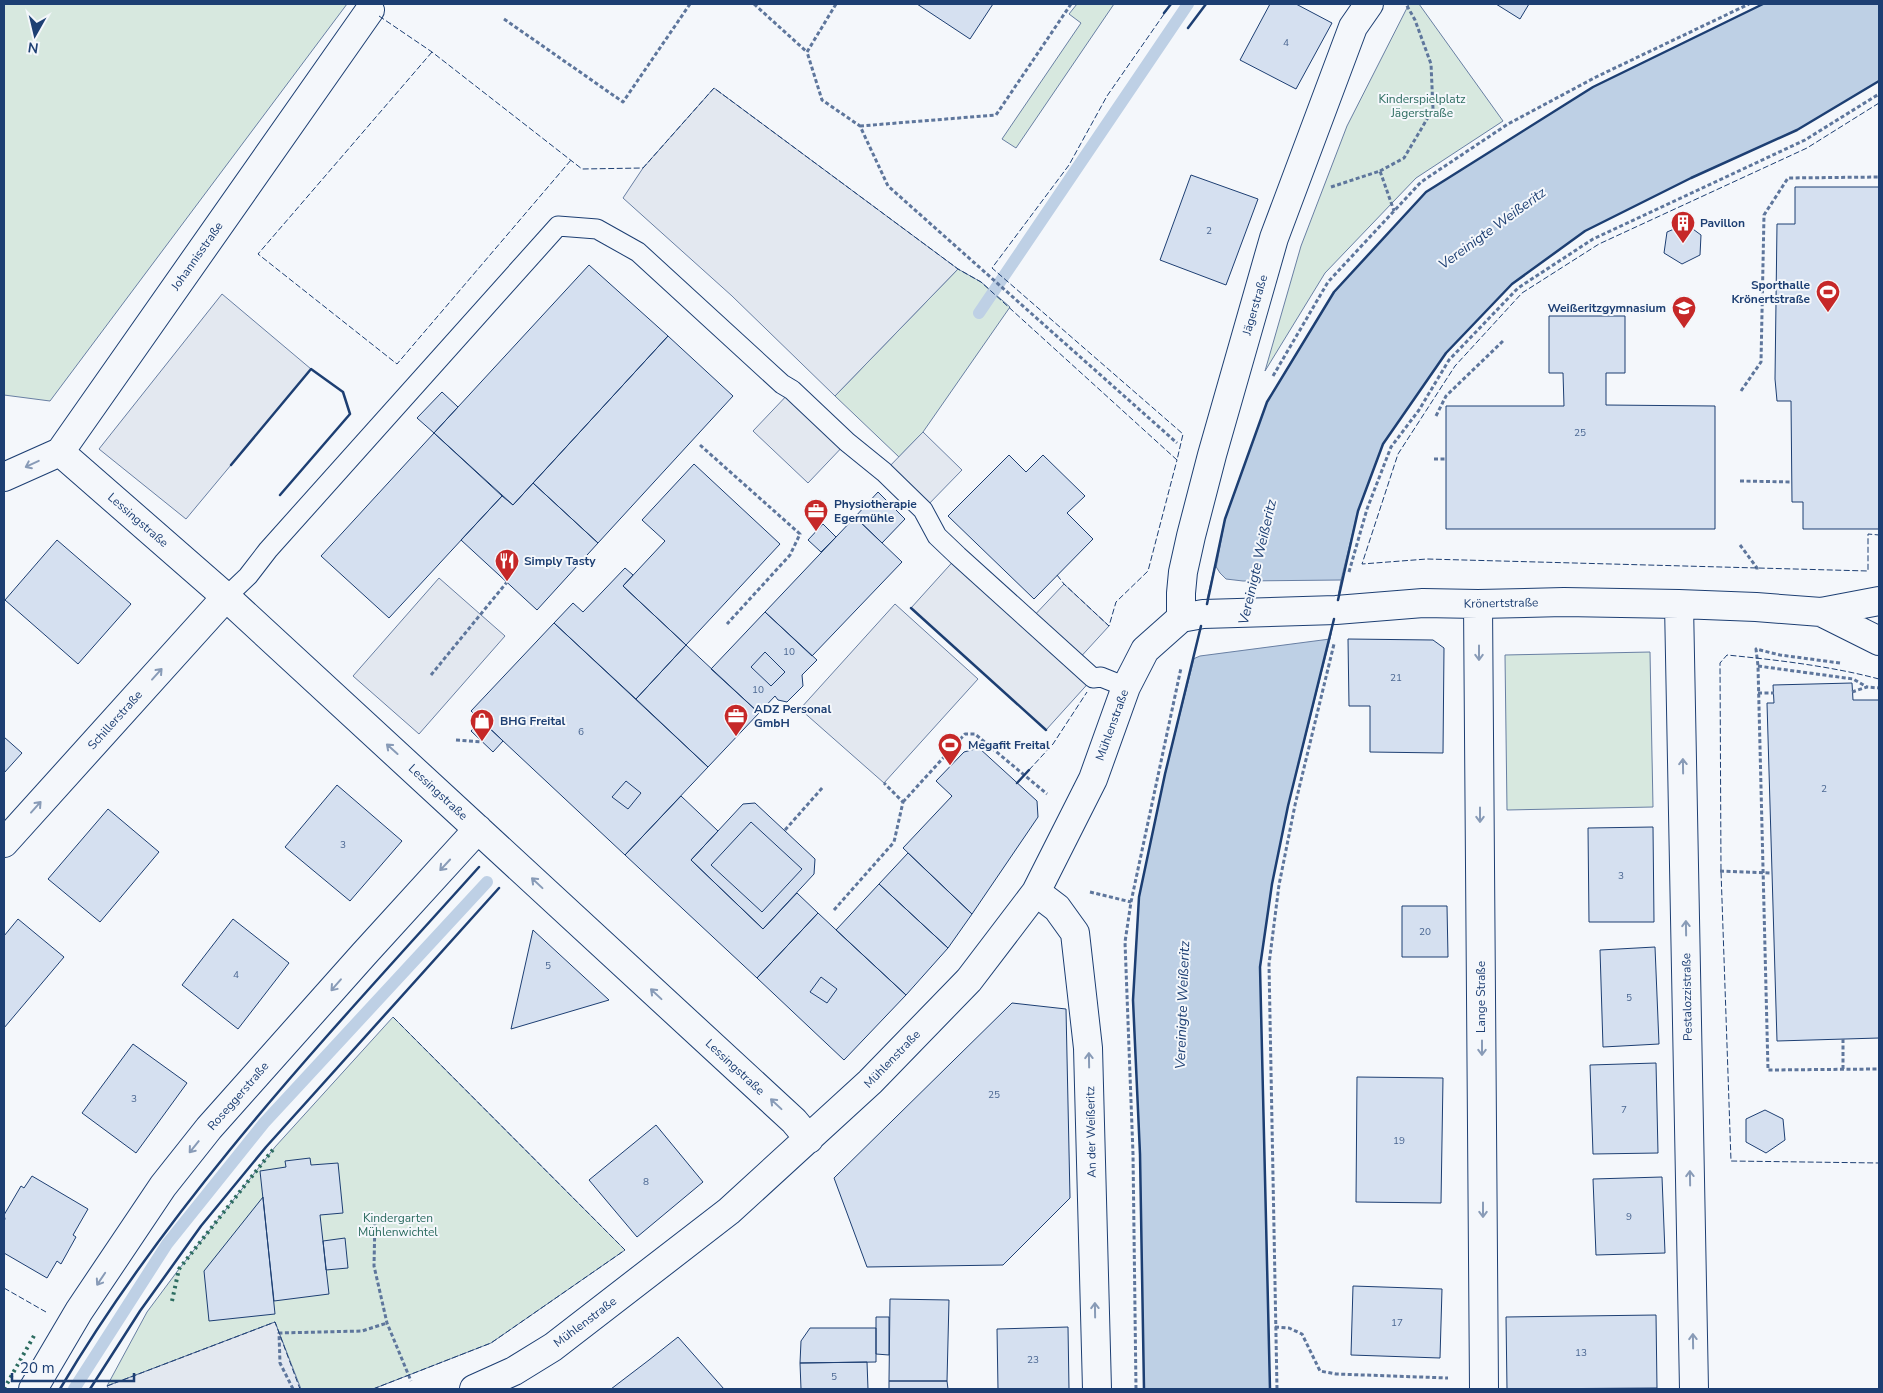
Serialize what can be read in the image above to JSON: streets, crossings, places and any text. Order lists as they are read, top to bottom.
{
  "streets": {
    "street": [
      "Johannisstraße",
      "Jägerstraße",
      "Lessingstraße",
      "Krönertstraße",
      "Schillerstraße",
      "Mühlenstraße",
      "Lange Straße",
      "Pestalozzistraße",
      "Roseggerstraße",
      "An der Weißeritz"
    ]
  },
  "crossings": [
    ["Johannisstraße", "Lessingstraße"],
    ["Jägerstraße", "Krönertstraße"],
    ["Jägerstraße", "Mühlenstraße"],
    ["Lessingstraße", "Schillerstraße"],
    ["Lessingstraße", "Mühlenstraße"],
    ["Lessingstraße", "Roseggerstraße"],
    ["Krönertstraße", "Mühlenstraße"],
    ["Krönertstraße", "Lange Straße"],
    ["Krönertstraße", "Pestalozzistraße"],
    ["Mühlenstraße", "An der Weißeritz"]
  ],
  "one_way": [
    "Lessingstraße",
    "Schillerstraße",
    "Lange Straße",
    "Pestalozzistraße",
    "Roseggerstraße",
    "An der Weißeritz"
  ],
  "water": ["Vereinigte Weißeritz"],
  "parks": ["Kinderspielplatz Jägerstraße", "Kindergarten Mühlenwichtel"],
  "places": {
    "building": ["Pavillon"],
    "sports": ["Sporthalle Krönertstraße", "Megafit Freital"],
    "school or university": ["Weißeritzgymnasium"],
    "office": ["Physiotherapie Egermühle", "ADZ Personal GmbH"],
    "restaurant": ["Simply Tasty"],
    "shop": ["BHG Freital"]
  },
  "house_numbers": [
    "4",
    "2",
    "25",
    "10",
    "21",
    "10",
    "6",
    "2",
    "3",
    "3",
    "20",
    "5",
    "4",
    "5",
    "25",
    "3",
    "7",
    "19",
    "8",
    "9",
    "17",
    "13",
    "23",
    "5"
  ],
  "scale_bar": "20 m",
  "north": "bottom"
}
